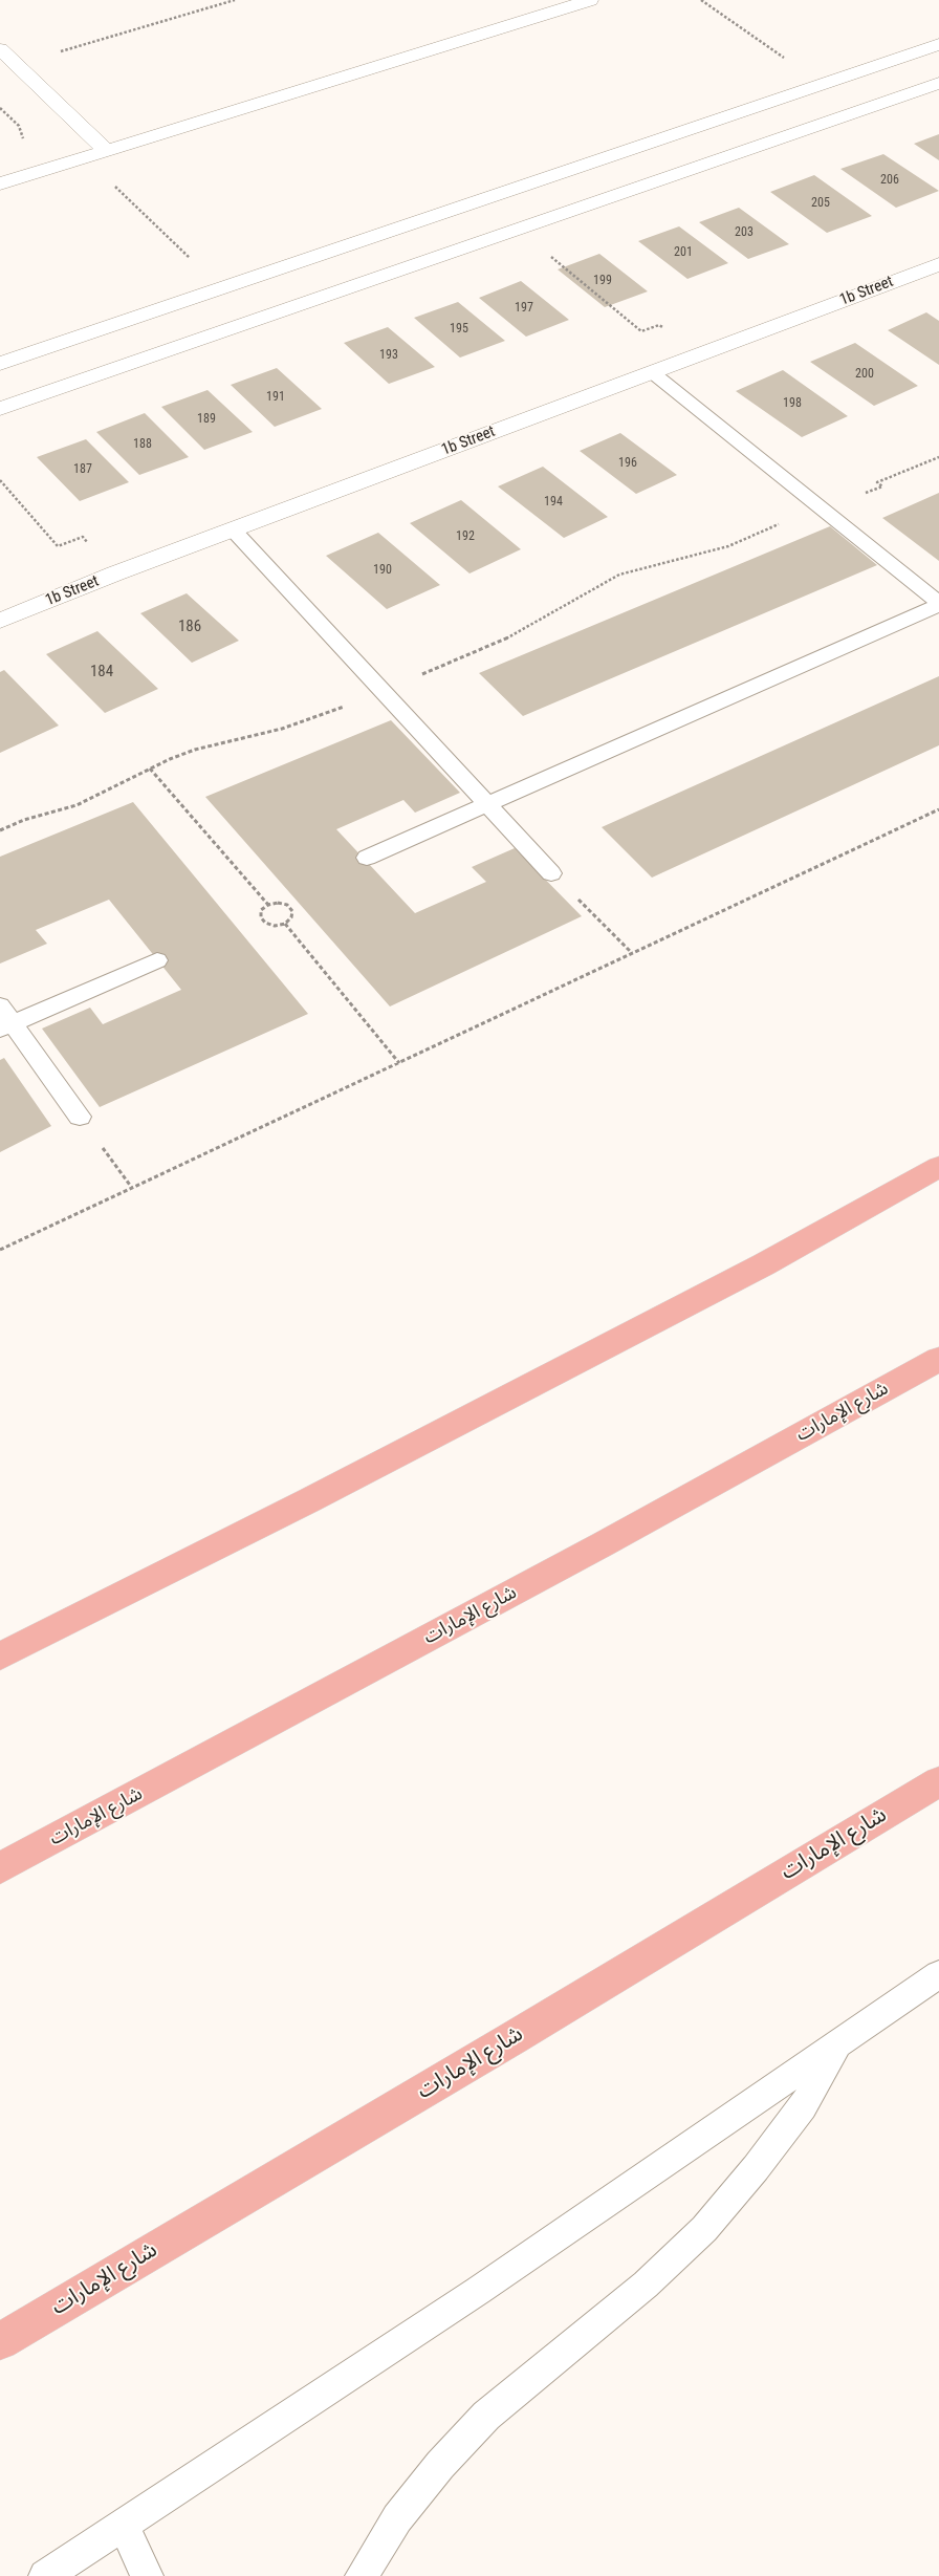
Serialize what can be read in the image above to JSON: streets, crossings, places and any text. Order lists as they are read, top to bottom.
{
  "streets": {
    "highway": ["شارع الإمارات"],
    "street": ["1b Street"]
  },
  "house_numbers": [
    "206",
    "205",
    "203",
    "201",
    "199",
    "197",
    "195",
    "193",
    "200",
    "191",
    "198",
    "189",
    "188",
    "196",
    "187",
    "194",
    "192",
    "190",
    "186",
    "184"
  ]
}
